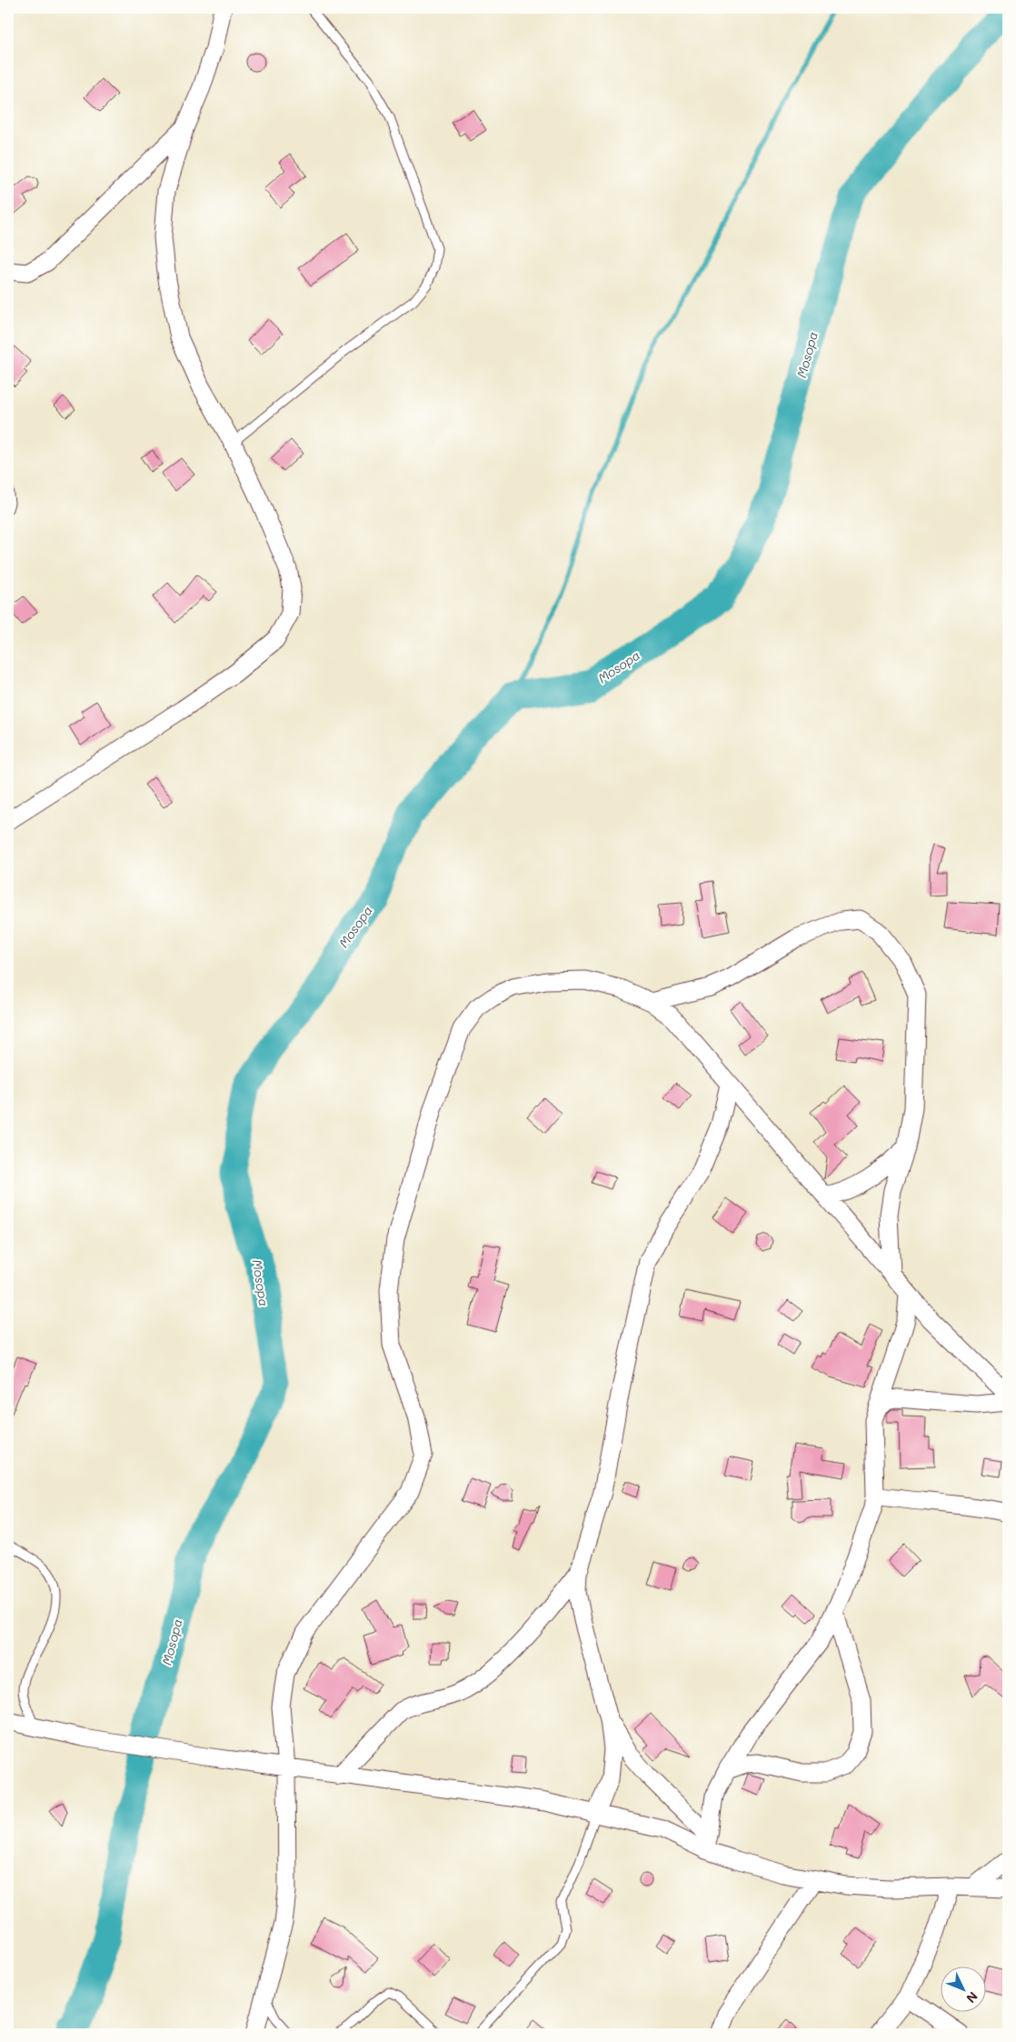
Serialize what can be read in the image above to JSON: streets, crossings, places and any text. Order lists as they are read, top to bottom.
{
  "water": ["Mosopa"],
  "north": "bottom right"
}
